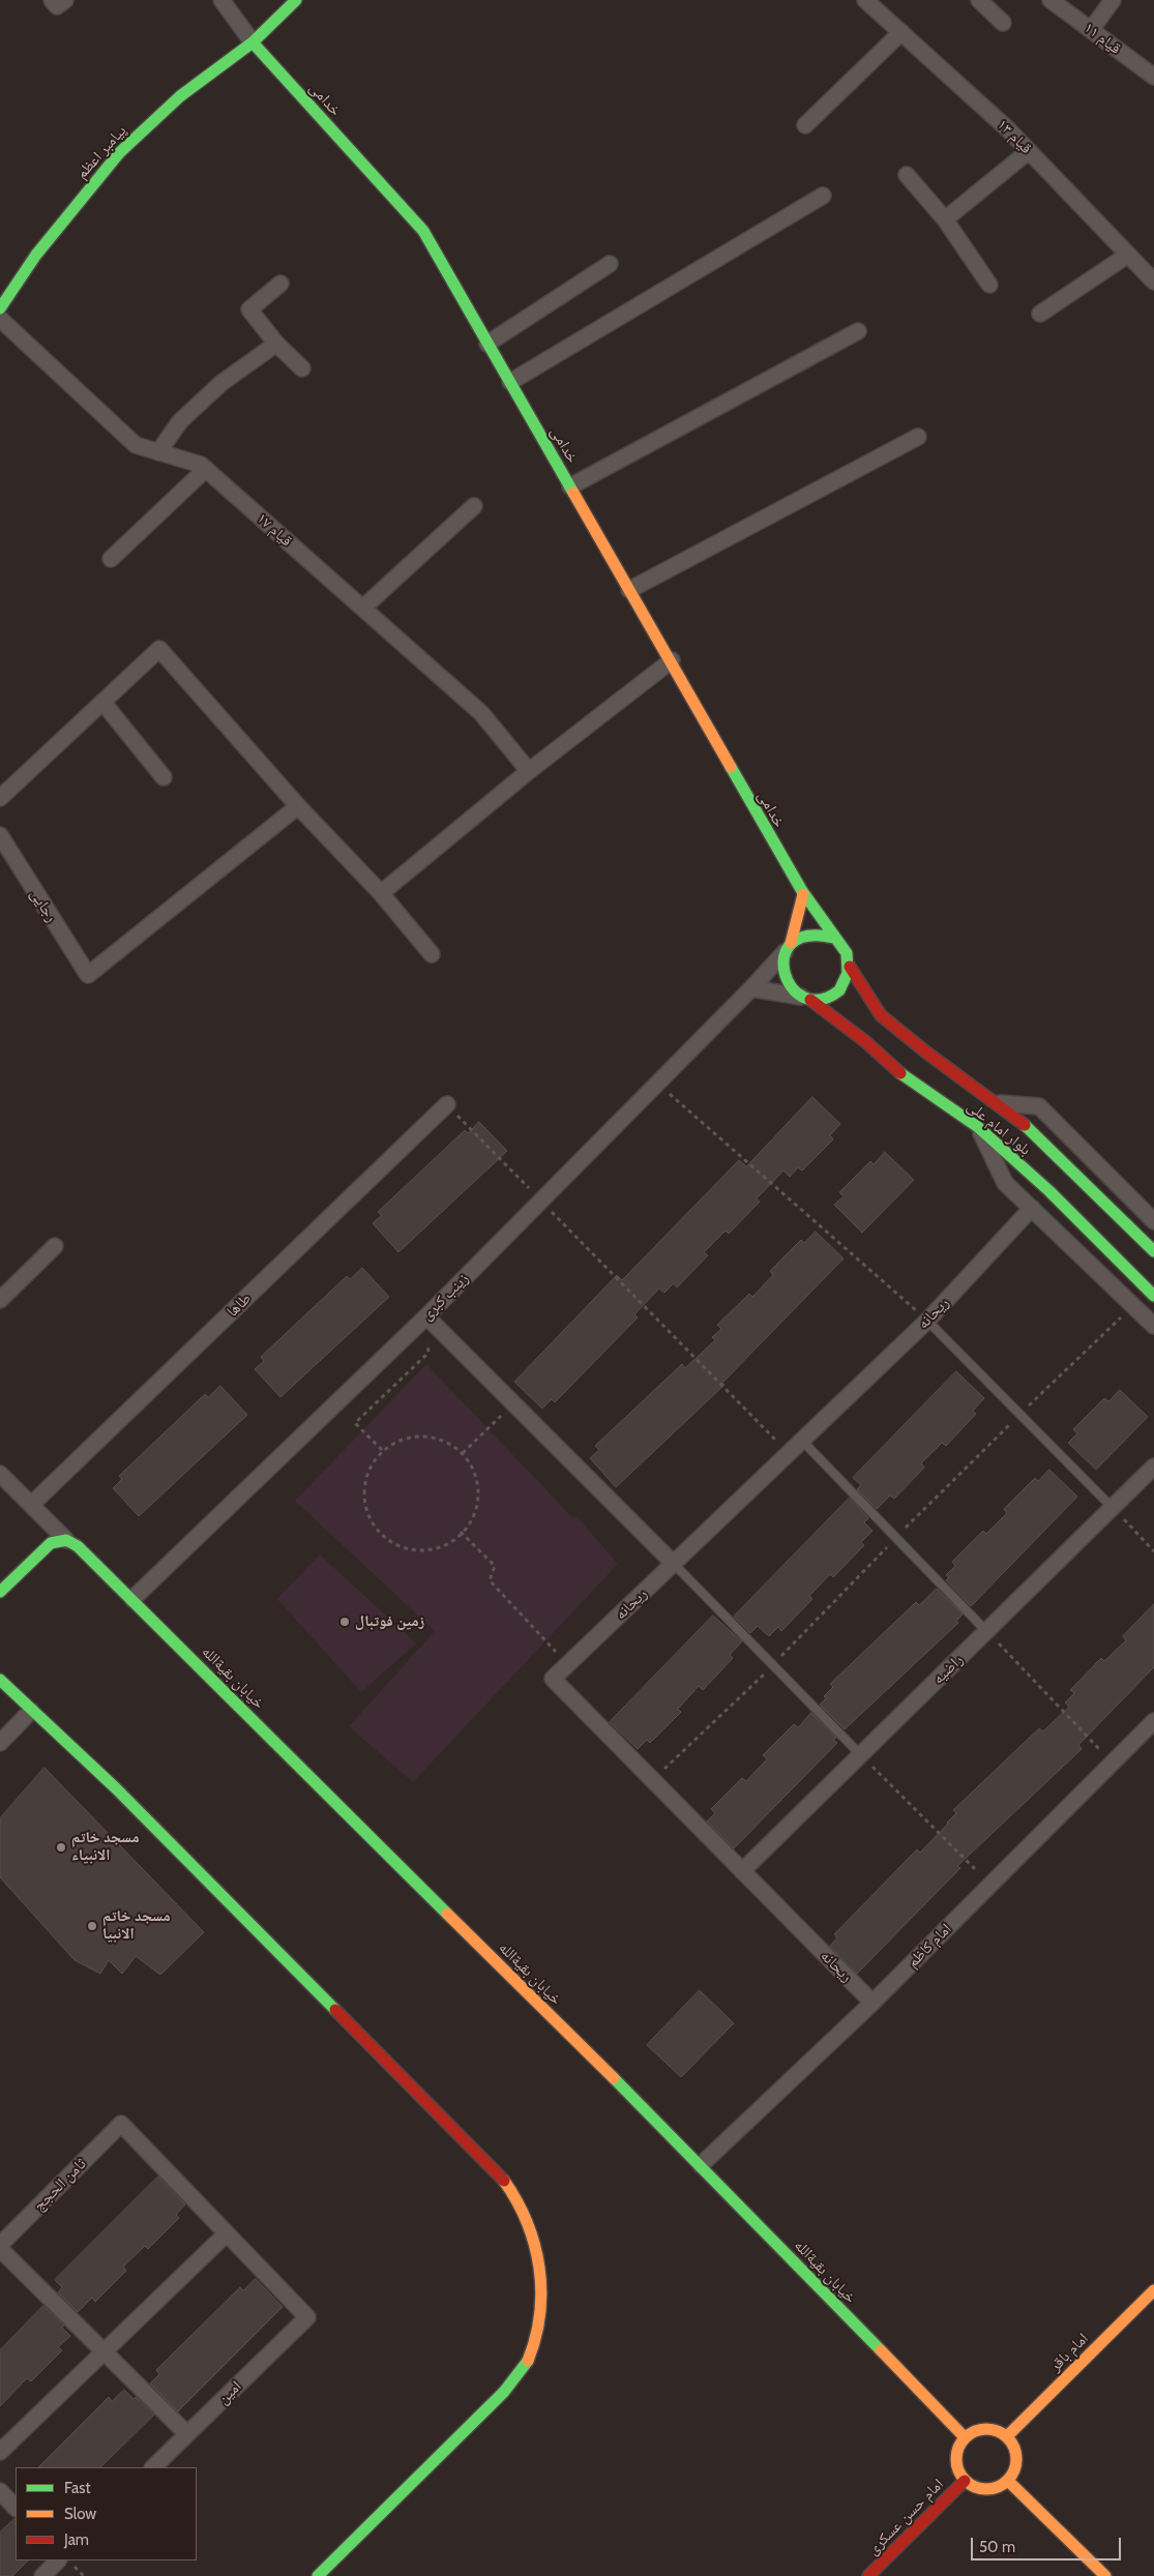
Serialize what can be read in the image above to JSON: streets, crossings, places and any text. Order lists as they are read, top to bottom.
{
  "streets": {
    "street": [
      "قیام ۱۱",
      "خدامی",
      "قیام ۱۳",
      "پیامبر اعظم",
      "قیام ۱۷",
      "رجایی",
      "بلوار امام علی",
      "زینب کبری",
      "طاها",
      "ریحانه",
      "راضیه",
      "خیابان بقیةالله",
      "امام کاظم",
      "ثامن الحجج",
      "امام باقر",
      "امین",
      "امام حسن عسکری"
    ]
  },
  "crossings": [
    ["خدامی", "پیامبر اعظم"],
    ["خدامی", "بلوار امام علی"],
    ["خدامی", "زینب کبری"],
    ["بلوار امام علی", "زینب کبری"],
    ["زینب کبری", "خیابان بقیةالله"],
    ["ریحانه", "راضیه"],
    ["ریحانه", "امام کاظم"],
    ["خیابان بقیةالله", "امام کاظم"],
    ["خیابان بقیةالله", "امام باقر"],
    ["خیابان بقیةالله", "امام حسن عسکری"],
    ["ثامن الحجج", "امین"],
    ["امام باقر", "امام حسن عسکری"]
  ],
  "places": ["زمین فوتبال", "مسجد خاتم الانبیاء", "مسجد خاتم الانبیا"],
  "legend": ["Fast", "Slow", "Jam"],
  "scale_bar": "50 m"
}
